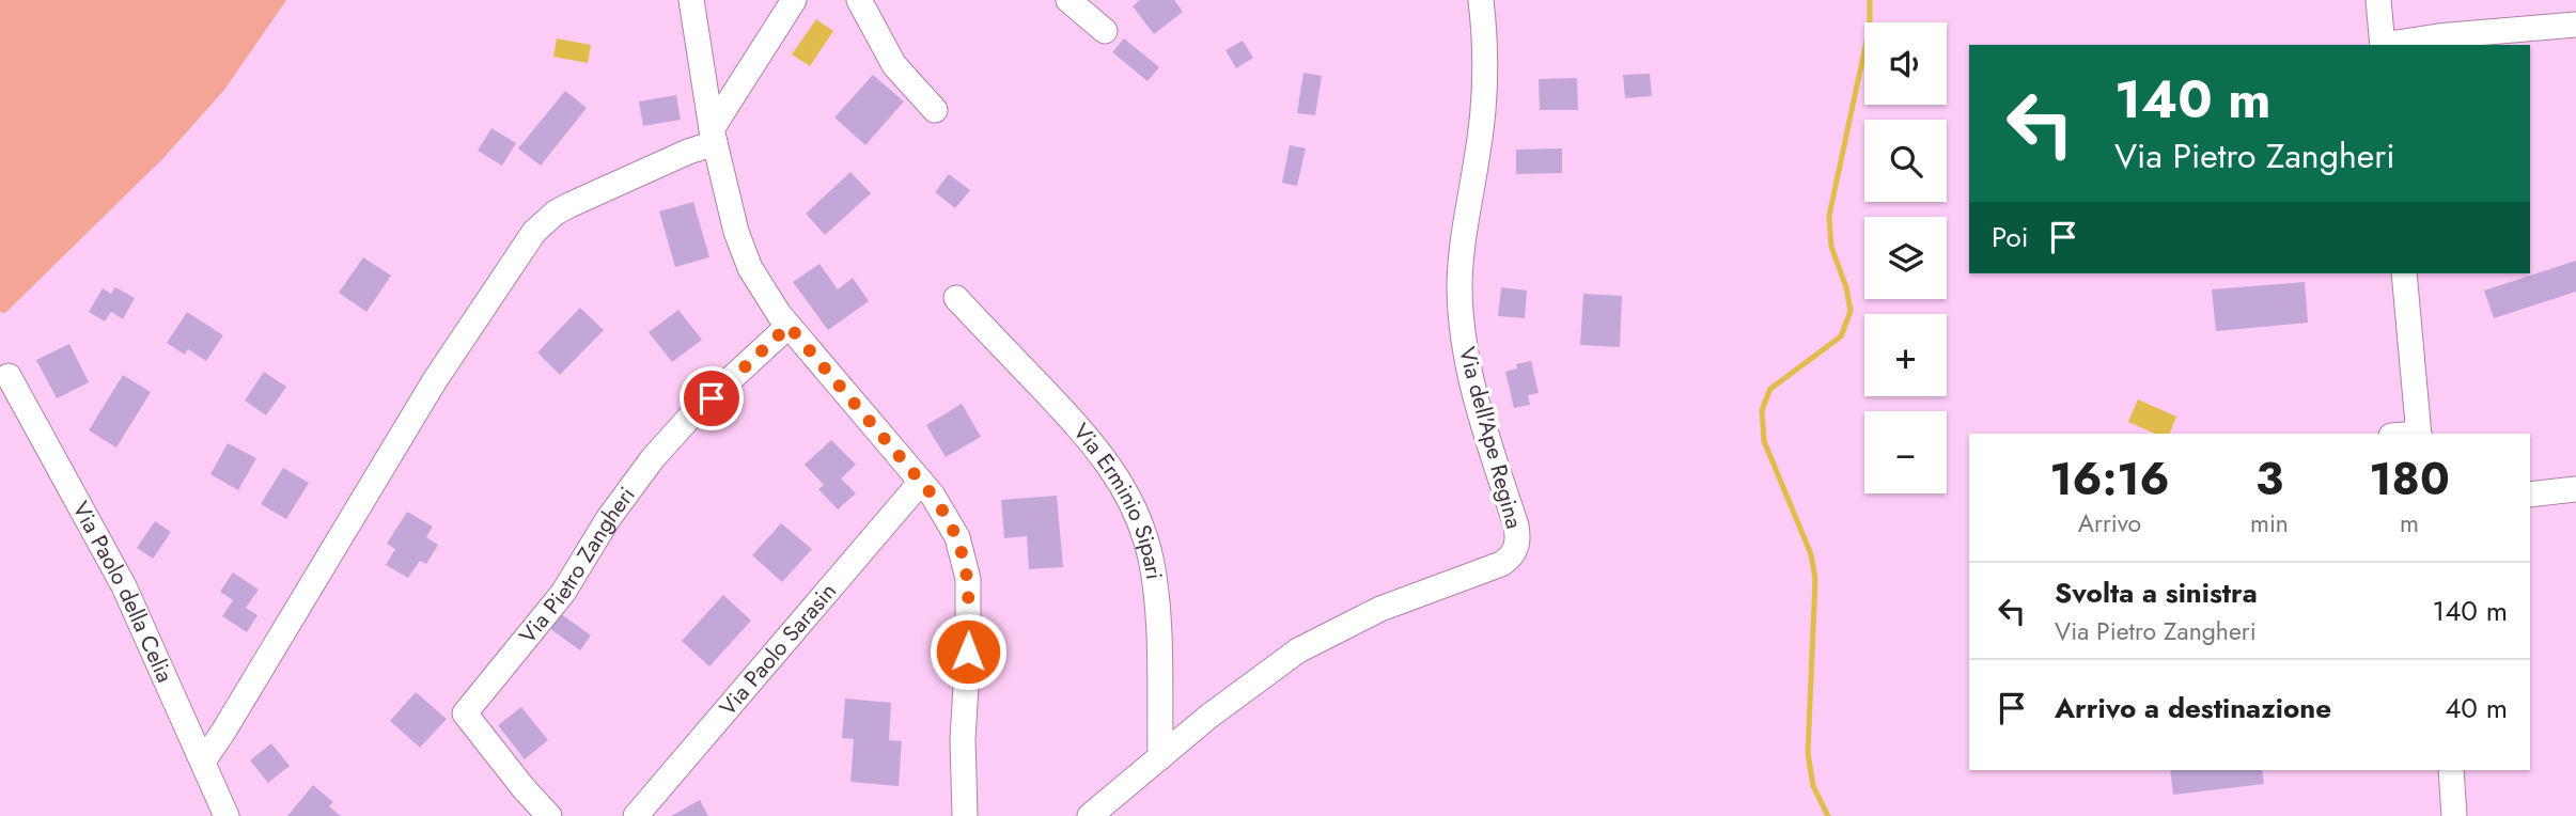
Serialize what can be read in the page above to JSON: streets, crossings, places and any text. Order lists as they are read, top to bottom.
{
  "streets": {
    "street": [
      "Via dell'Ape Regina",
      "Via Erminio Sipari",
      "Via Pietro Zangheri",
      "Via Paolo della Celia",
      "Via Paolo Sarasin"
    ]
  },
  "crossings": [
    ["Via dell'Ape Regina", "Via Erminio Sipari"]
  ],
  "page": {
    "map_buttons": ["+", "−"],
    "turn": ["140 m", "Via Pietro Zangheri"],
    "then": "Poi",
    "eta": [
      "16:16",
      "Arrivo",
      "3",
      "min",
      "180",
      "m"
    ],
    "list": [
      {
        "name": "Svolta a sinistra",
        "note": "Via Pietro Zangheri",
        "value": "140 m"
      },
      {
        "name": "Arrivo a destinazione",
        "value": "40 m"
      }
    ]
  }
}
